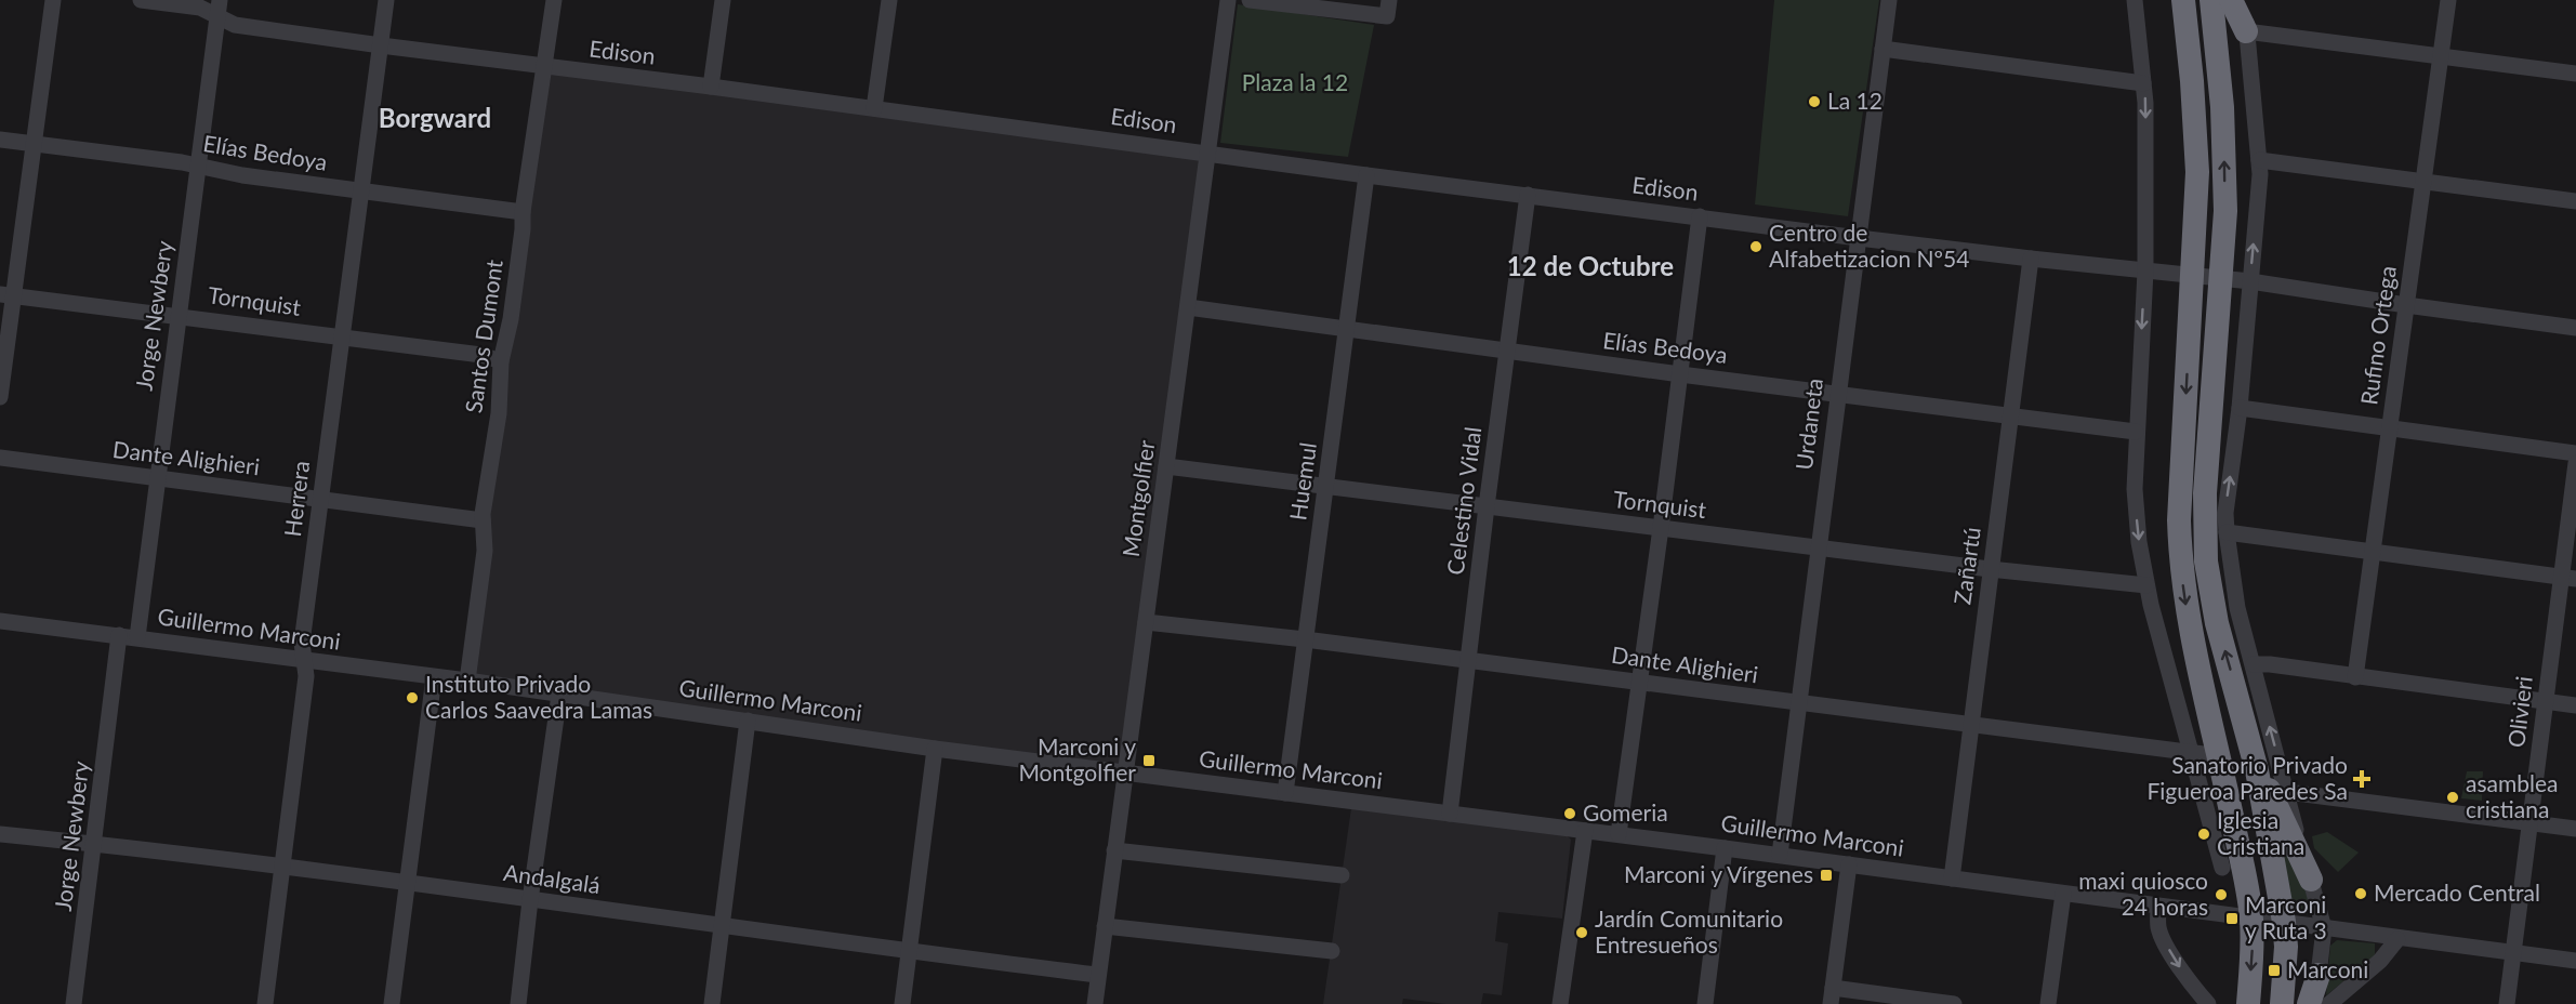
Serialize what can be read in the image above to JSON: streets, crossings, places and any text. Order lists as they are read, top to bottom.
{
  "streets": {
    "street": [
      "Edison",
      "Elías Bedoya",
      "Tornquist",
      "Jorge Newbery",
      "Rufino Ortega",
      "Santos Dumont",
      "Urdaneta",
      "Dante Alighieri",
      "Huemul",
      "Herrera",
      "Montgolfier",
      "Celestino Vidal",
      "Zañartú",
      "Guillermo Marconi",
      "Olivieri",
      "Andalgalá"
    ]
  },
  "crossings": [
    ["Edison", "Jorge Newbery"],
    ["Edison", "Santos Dumont"],
    ["Edison", "Urdaneta"],
    ["Edison", "Huemul"],
    ["Edison", "Herrera"],
    ["Edison", "Montgolfier"],
    ["Edison", "Celestino Vidal"],
    ["Edison", "Zañartú"],
    ["Elías Bedoya", "Jorge Newbery"],
    ["Elías Bedoya", "Santos Dumont"],
    ["Elías Bedoya", "Urdaneta"],
    ["Elías Bedoya", "Huemul"],
    ["Elías Bedoya", "Herrera"],
    ["Elías Bedoya", "Montgolfier"],
    ["Elías Bedoya", "Celestino Vidal"],
    ["Elías Bedoya", "Zañartú"],
    ["Tornquist", "Jorge Newbery"],
    ["Tornquist", "Santos Dumont"],
    ["Tornquist", "Urdaneta"],
    ["Tornquist", "Huemul"],
    ["Tornquist", "Herrera"],
    ["Tornquist", "Montgolfier"],
    ["Tornquist", "Celestino Vidal"],
    ["Tornquist", "Zañartú"],
    ["Jorge Newbery", "Dante Alighieri"],
    ["Jorge Newbery", "Guillermo Marconi"],
    ["Jorge Newbery", "Andalgalá"],
    ["Santos Dumont", "Dante Alighieri"],
    ["Santos Dumont", "Guillermo Marconi"],
    ["Urdaneta", "Dante Alighieri"],
    ["Urdaneta", "Guillermo Marconi"],
    ["Dante Alighieri", "Huemul"],
    ["Dante Alighieri", "Herrera"],
    ["Dante Alighieri", "Montgolfier"],
    ["Dante Alighieri", "Celestino Vidal"],
    ["Dante Alighieri", "Zañartú"],
    ["Huemul", "Guillermo Marconi"],
    ["Herrera", "Guillermo Marconi"],
    ["Herrera", "Andalgalá"],
    ["Montgolfier", "Guillermo Marconi"],
    ["Montgolfier", "Andalgalá"],
    ["Celestino Vidal", "Guillermo Marconi"],
    ["Zañartú", "Guillermo Marconi"],
    ["Guillermo Marconi", "Olivieri"]
  ],
  "districts": ["Borgward", "12 de Octubre"],
  "parks": ["Plaza la 12"],
  "places": {
    "other": [
      "La 12",
      "Centro de Alfabetizacion Nº54",
      "Instituto Privado Carlos Saavedra Lamas",
      "asamblea cristiana",
      "Gomeria",
      "Iglesia Cristiana",
      "Mercado Central",
      "maxi quiosco 24 horas",
      "Jardín Comunitario Entresueños"
    ],
    "transit": [
      "Marconi y Montgolfier",
      "Marconi y Vírgenes",
      "Marconi y Ruta 3",
      "Marconi"
    ],
    "health": ["Sanatorio Privado Figueroa Paredes Sa"]
  }
}
